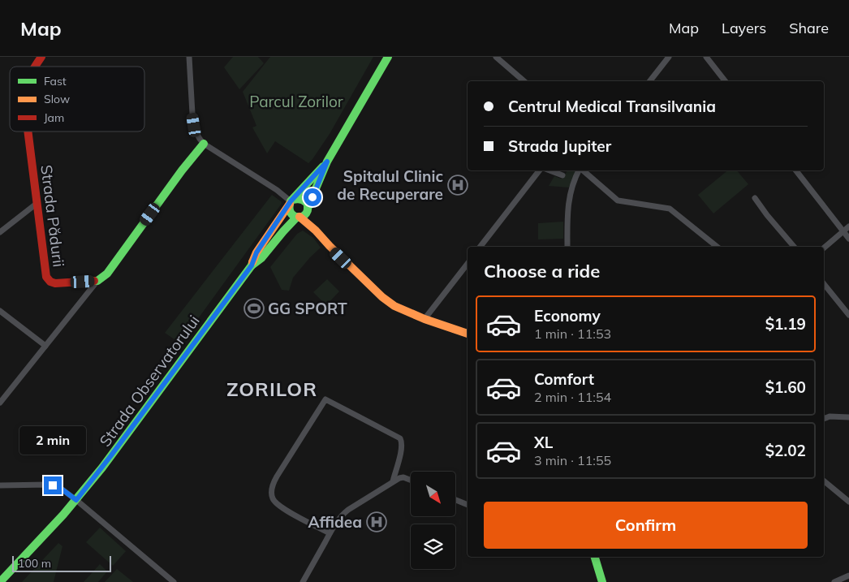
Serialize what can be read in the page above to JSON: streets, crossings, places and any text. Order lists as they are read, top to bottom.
{
  "streets": {
    "main road": ["Strada Pădurii", "Strada Observatorului"]
  },
  "districts": ["ZORILOR"],
  "parks": ["Parcul Zorilor"],
  "places": {
    "hospital": ["Spitalul Clinic de Recuperare", "Affidea"],
    "sports": ["GG SPORT"]
  },
  "legend": ["Fast", "Slow", "Jam"],
  "scale_bar": "100 m",
  "north": "bottom right",
  "page": {
    "header": "Map",
    "nav": ["Map", "Layers", "Share"],
    "banner": ["Centrul Medical Transilvania", "Strada Jupiter"],
    "heading": "Choose a ride",
    "list": [
      {
        "name": "Economy",
        "note": "1 min · 11:53",
        "value": "$1.19"
      },
      {
        "name": "Comfort",
        "note": "2 min · 11:54",
        "value": "$1.60"
      },
      {
        "name": "XL",
        "note": "3 min · 11:55",
        "value": "$2.02"
      }
    ],
    "bubble": "2 min",
    "buttons": "Confirm",
    "scale": "100 m"
  }
}
